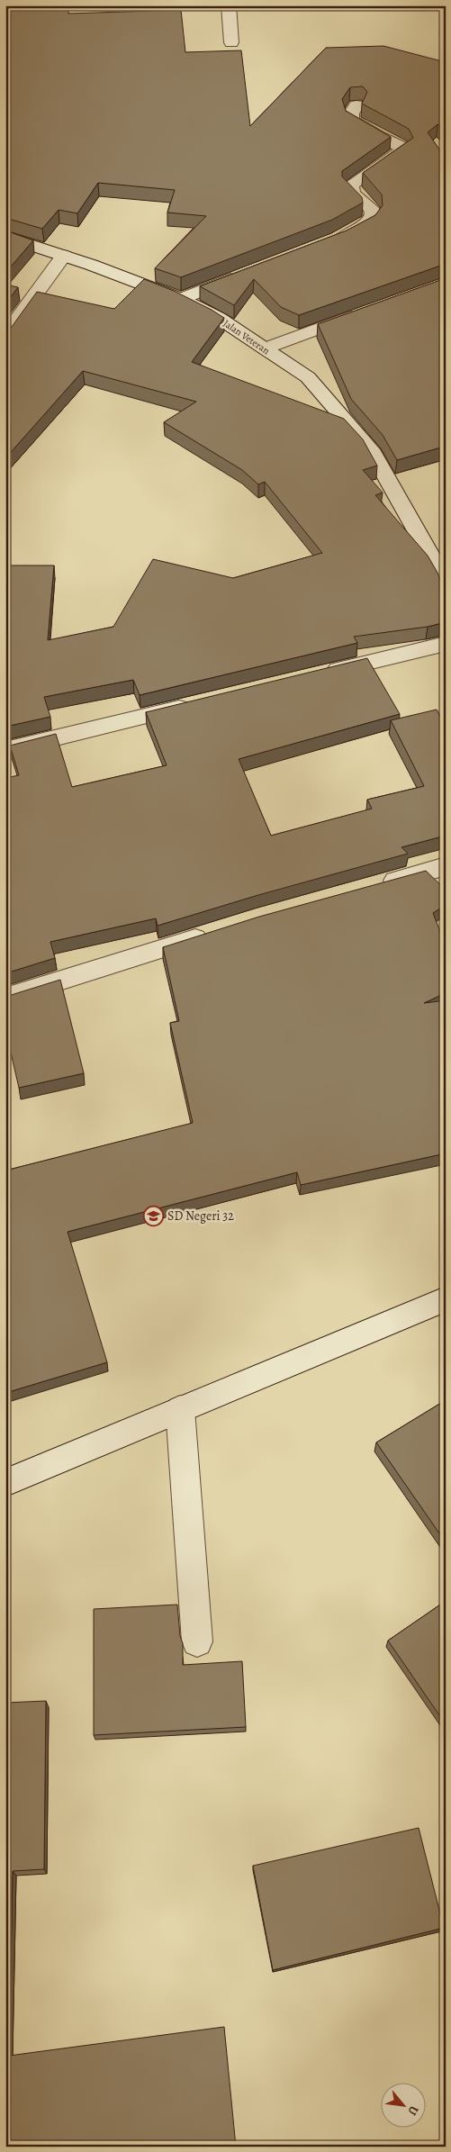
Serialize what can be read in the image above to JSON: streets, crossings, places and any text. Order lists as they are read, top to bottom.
{
  "streets": {
    "street": ["Jalan Veteran"]
  },
  "places": {
    "school or university": ["SD Negeri 32"]
  },
  "north": "bottom right"
}
